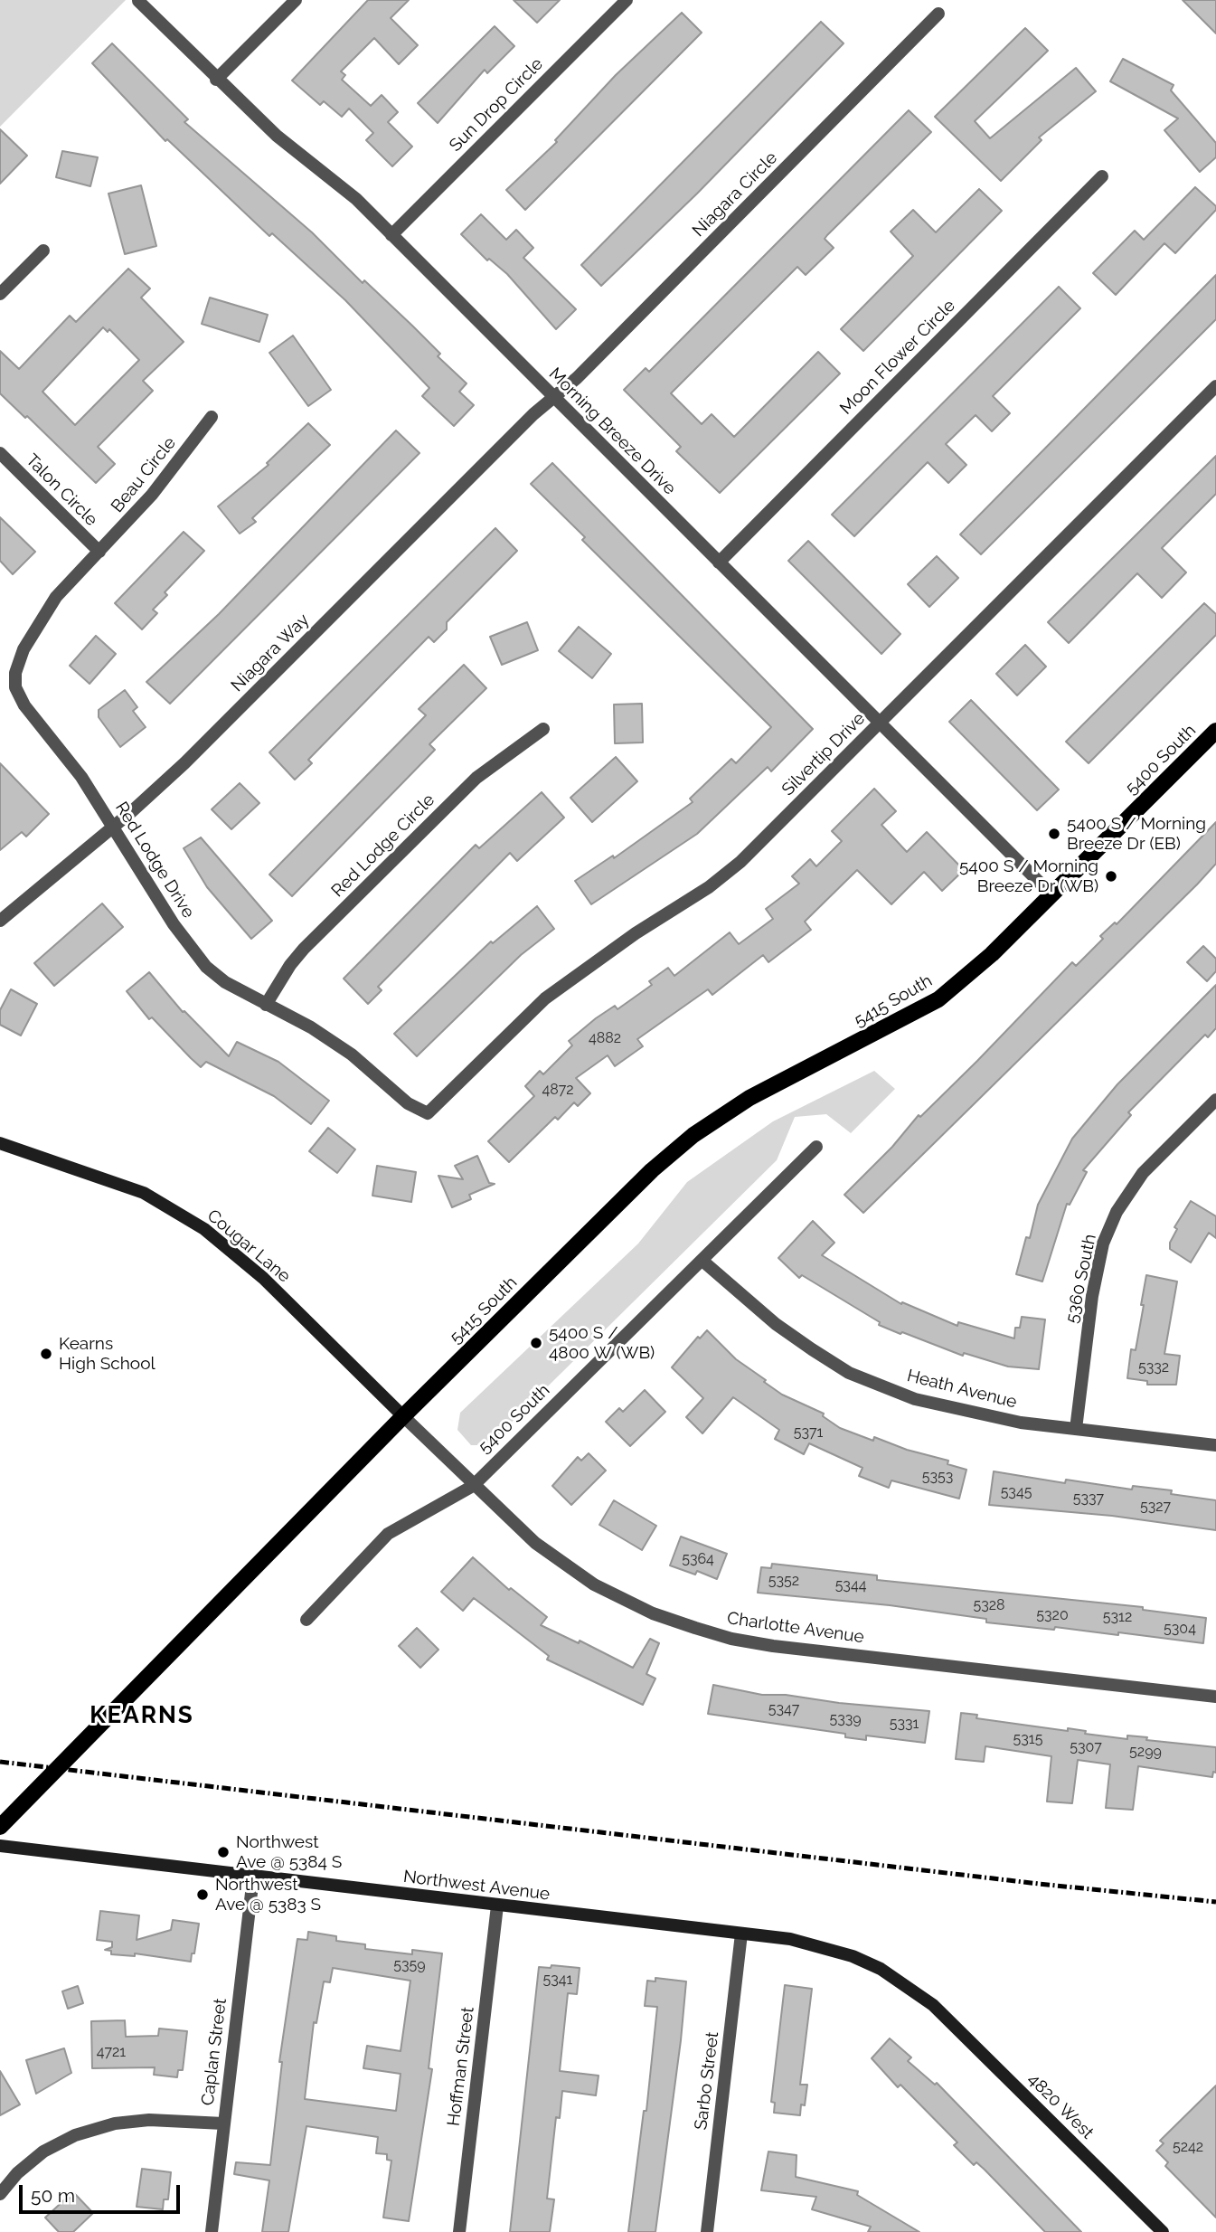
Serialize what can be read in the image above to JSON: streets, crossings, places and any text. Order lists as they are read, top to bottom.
{
  "streets": {
    "main road": ["5400 South", "5415 South"],
    "street": [
      "Sun Drop Circle",
      "Niagara Circle",
      "Moon Flower Circle",
      "Morning Breeze Drive",
      "Beau Circle",
      "Talon Circle",
      "Niagara Way",
      "Silvertip Drive",
      "Red Lodge Circle",
      "Red Lodge Drive",
      "Cougar Lane",
      "5360 South",
      "Heath Avenue",
      "Charlotte Avenue",
      "Northwest Avenue",
      "Caplan Street",
      "Hoffman Street",
      "Sarbo Street",
      "4820 West"
    ]
  },
  "crossings": [
    ["Sun Drop Circle", "Morning Breeze Drive"],
    ["Niagara Circle", "Morning Breeze Drive"],
    ["Niagara Circle", "Niagara Way"],
    ["Moon Flower Circle", "Morning Breeze Drive"],
    ["Morning Breeze Drive", "Niagara Way"],
    ["Morning Breeze Drive", "Silvertip Drive"],
    ["Morning Breeze Drive", "5400 South"],
    ["Morning Breeze Drive", "5415 South"],
    ["Beau Circle", "Talon Circle"],
    ["Beau Circle", "Red Lodge Drive"],
    ["Talon Circle", "Red Lodge Drive"],
    ["Niagara Way", "Red Lodge Drive"],
    ["Silvertip Drive", "Red Lodge Drive"],
    ["5400 South", "5415 South"],
    ["5400 South", "Heath Avenue"],
    ["5400 South", "Charlotte Avenue"],
    ["Red Lodge Circle", "Red Lodge Drive"],
    ["5415 South", "Cougar Lane"],
    ["5415 South", "Charlotte Avenue"],
    ["Cougar Lane", "Charlotte Avenue"],
    ["5360 South", "Heath Avenue"],
    ["Northwest Avenue", "Caplan Street"],
    ["Northwest Avenue", "Hoffman Street"],
    ["Northwest Avenue", "Sarbo Street"],
    ["Northwest Avenue", "4820 West"]
  ],
  "districts": ["KEARNS"],
  "places": [
    "5400 S / Morning Breeze Dr (EB)",
    "5400 S / Morning Breeze Dr (WB)",
    "5400 S / 4800 W (WB)",
    "Kearns High School",
    "Northwest Ave @ 5384 S",
    "Northwest Ave @ 5383 S"
  ],
  "house_numbers": [
    "4882",
    "4872",
    "5332",
    "5371",
    "5353",
    "5345",
    "5337",
    "5327",
    "5364",
    "5352",
    "5344",
    "5328",
    "5320",
    "5312",
    "5304",
    "5347",
    "5339",
    "5331",
    "5315",
    "5307",
    "5299",
    "5359",
    "5341",
    "4721",
    "5242"
  ],
  "scale_bar": "50 m"
}
